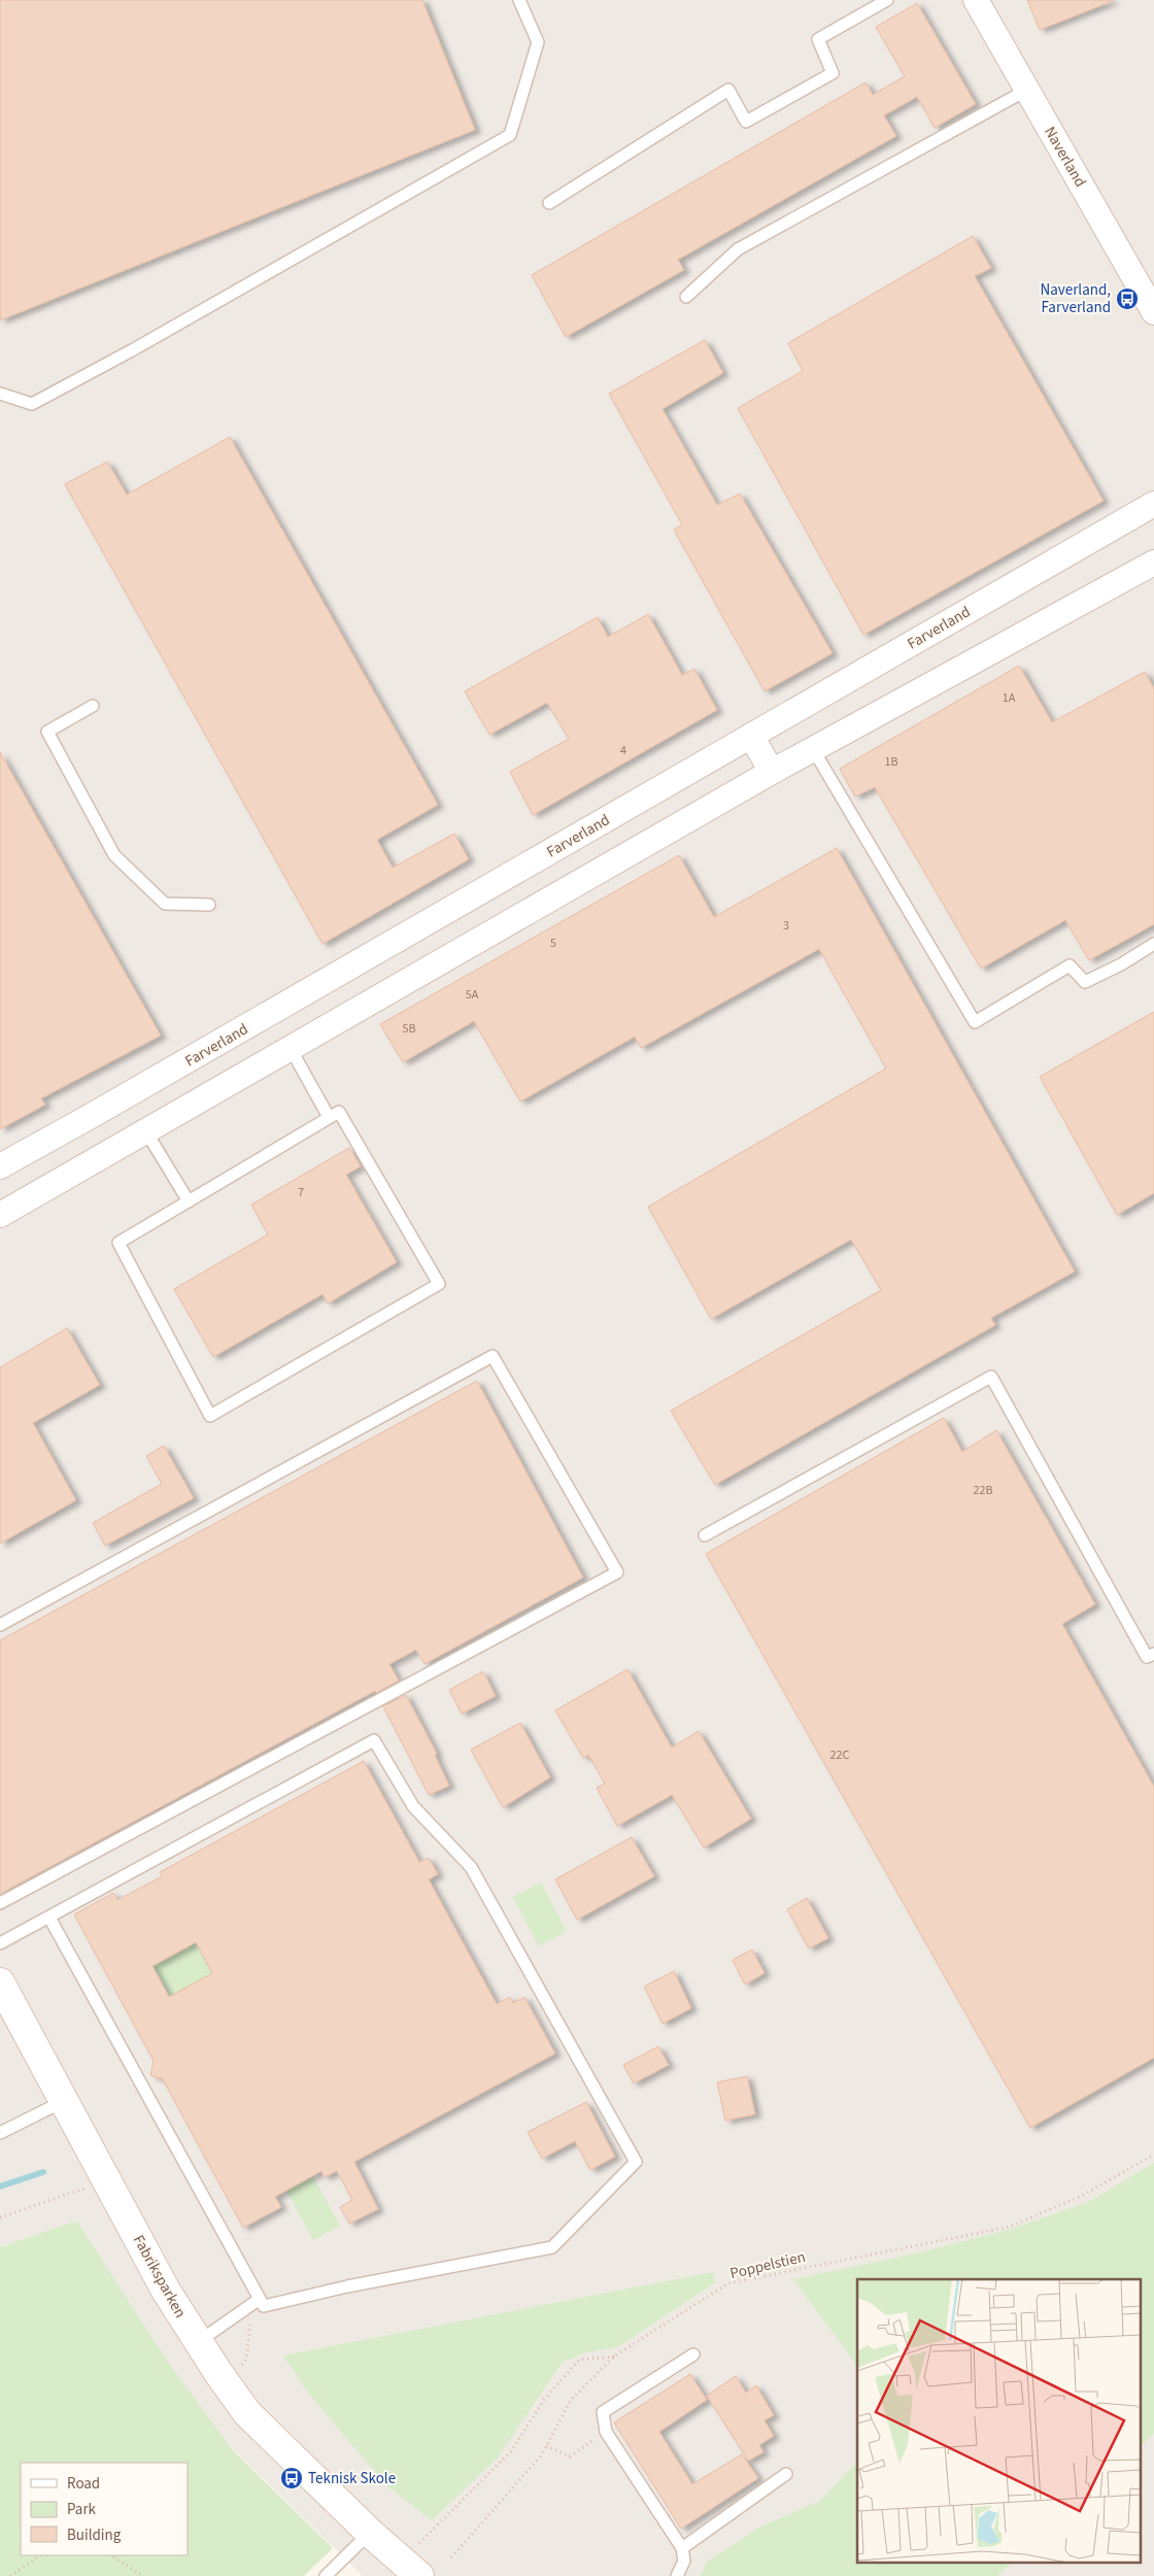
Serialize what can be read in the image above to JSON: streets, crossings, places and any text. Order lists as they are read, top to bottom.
{
  "streets": {
    "street": ["Naverland", "Farverland", "Fabriksparken"],
    "path": ["Poppelstien"]
  },
  "places": {
    "bus stop": ["Naverland, Farverland", "Teknisk Skole"]
  },
  "house_numbers": [
    "1A",
    "4",
    "1B",
    "3",
    "5",
    "5A",
    "5B",
    "7",
    "22B",
    "22C"
  ],
  "legend": ["Road", "Park", "Building"]
}
